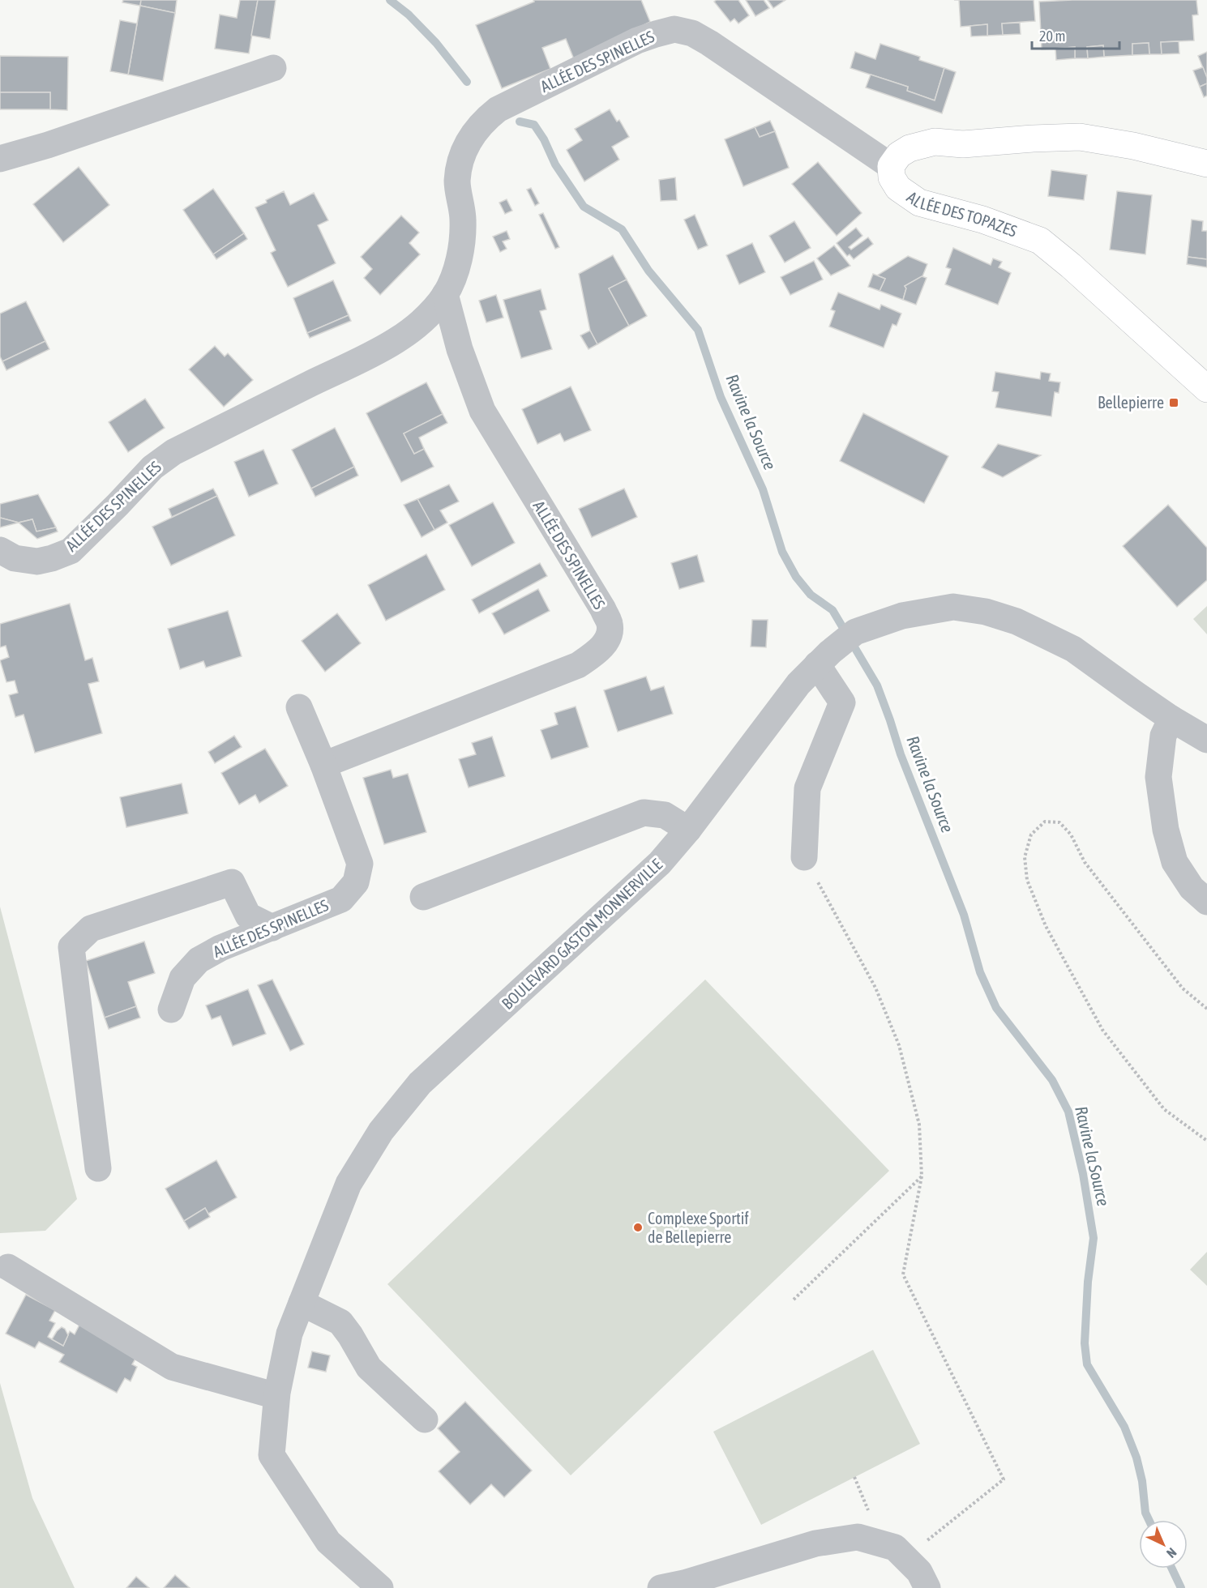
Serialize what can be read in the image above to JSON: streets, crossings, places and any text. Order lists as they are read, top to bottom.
{
  "streets": {
    "main road": ["ALLÉE DES TOPAZES"],
    "street": ["ALLÉE DES SPINELLES", "BOULEVARD GASTON MONNERVILLE"]
  },
  "crossings": [
    ["ALLÉE DES SPINELLES", "ALLÉE DES TOPAZES"]
  ],
  "water": ["Ravine la Source"],
  "places": {
    "transit": ["Bellepierre"],
    "other": ["Complexe Sportif de Bellepierre"]
  },
  "scale_bar": "20 m",
  "north": "bottom right"
}
